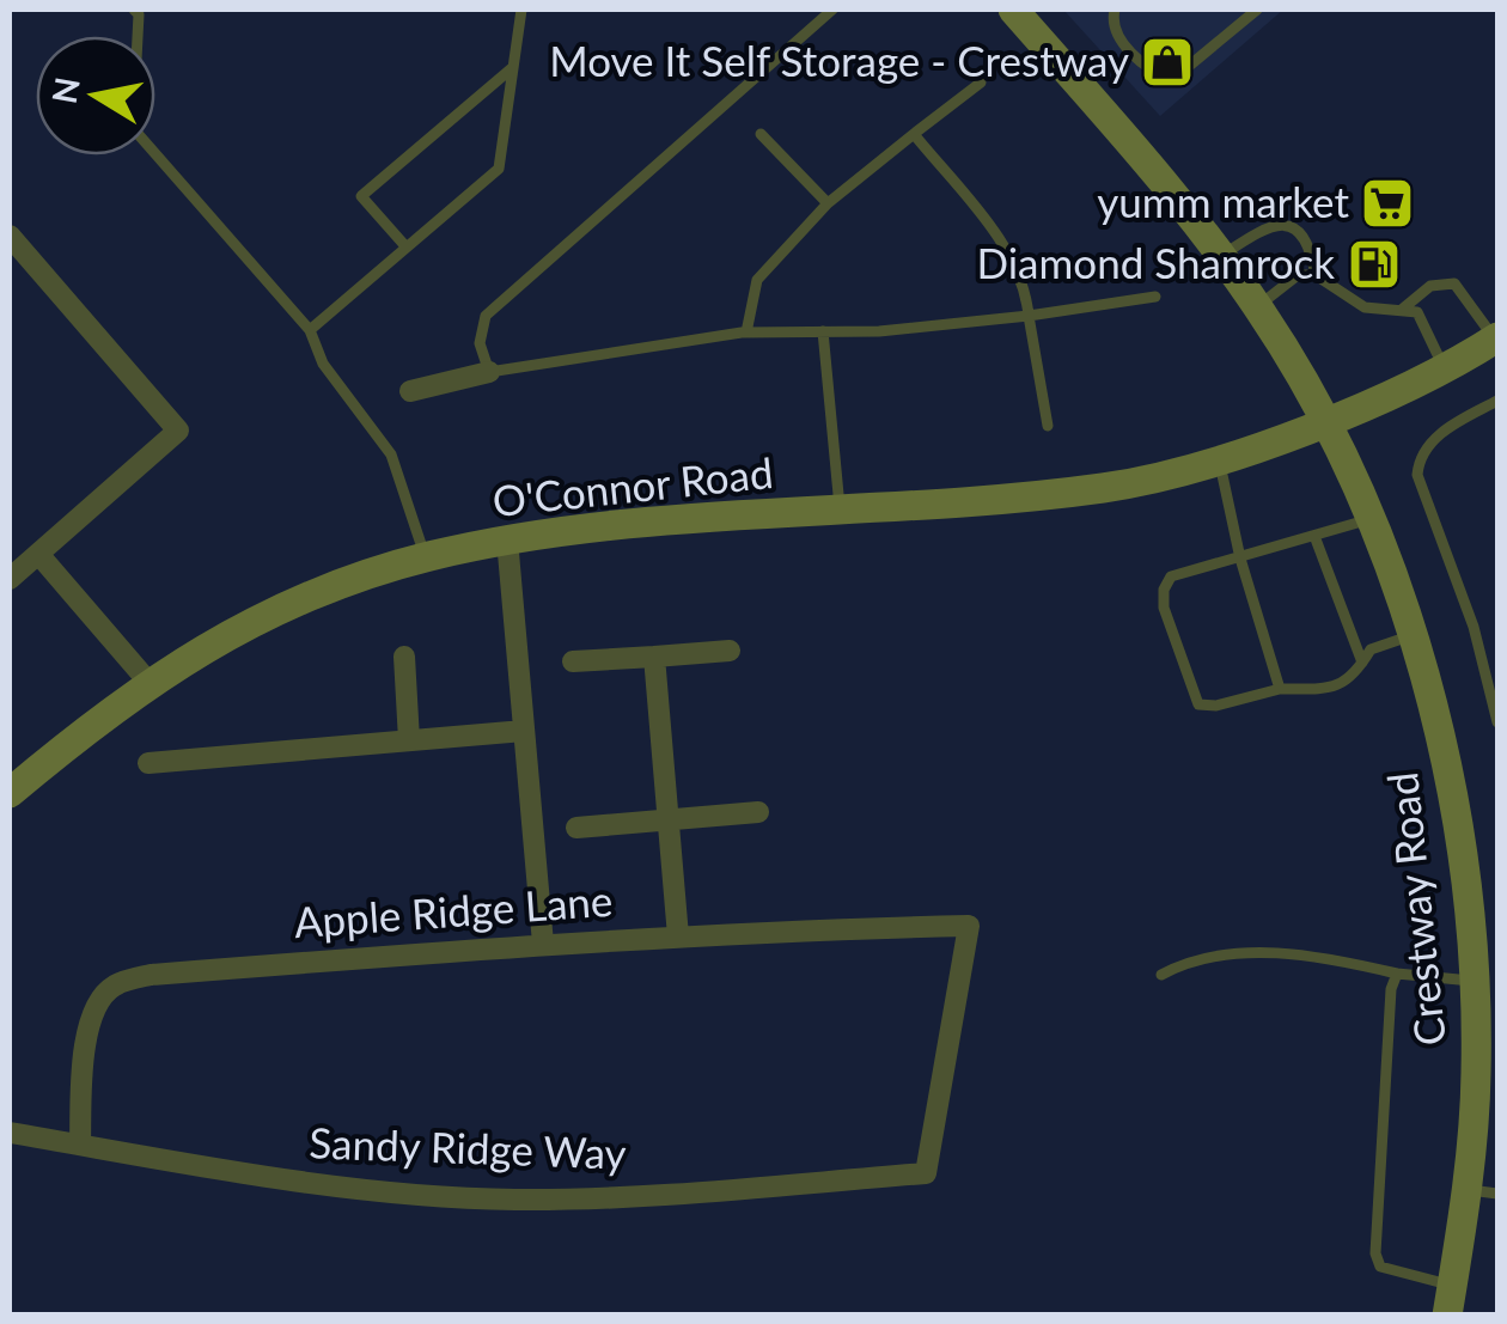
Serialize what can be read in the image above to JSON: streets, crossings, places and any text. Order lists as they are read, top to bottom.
{
  "streets": {
    "main road": ["O'Connor Road", "Crestway Road"],
    "street": ["Apple Ridge Lane", "Sandy Ridge Way"]
  },
  "crossings": [
    ["O'Connor Road", "Crestway Road"],
    ["Apple Ridge Lane", "Sandy Ridge Way"]
  ],
  "places": {
    "shop": ["Move It Self Storage - Crestway"],
    "supermarket": ["yumm market"],
    "fuel station": ["Diamond Shamrock"]
  },
  "north": "left"
}
